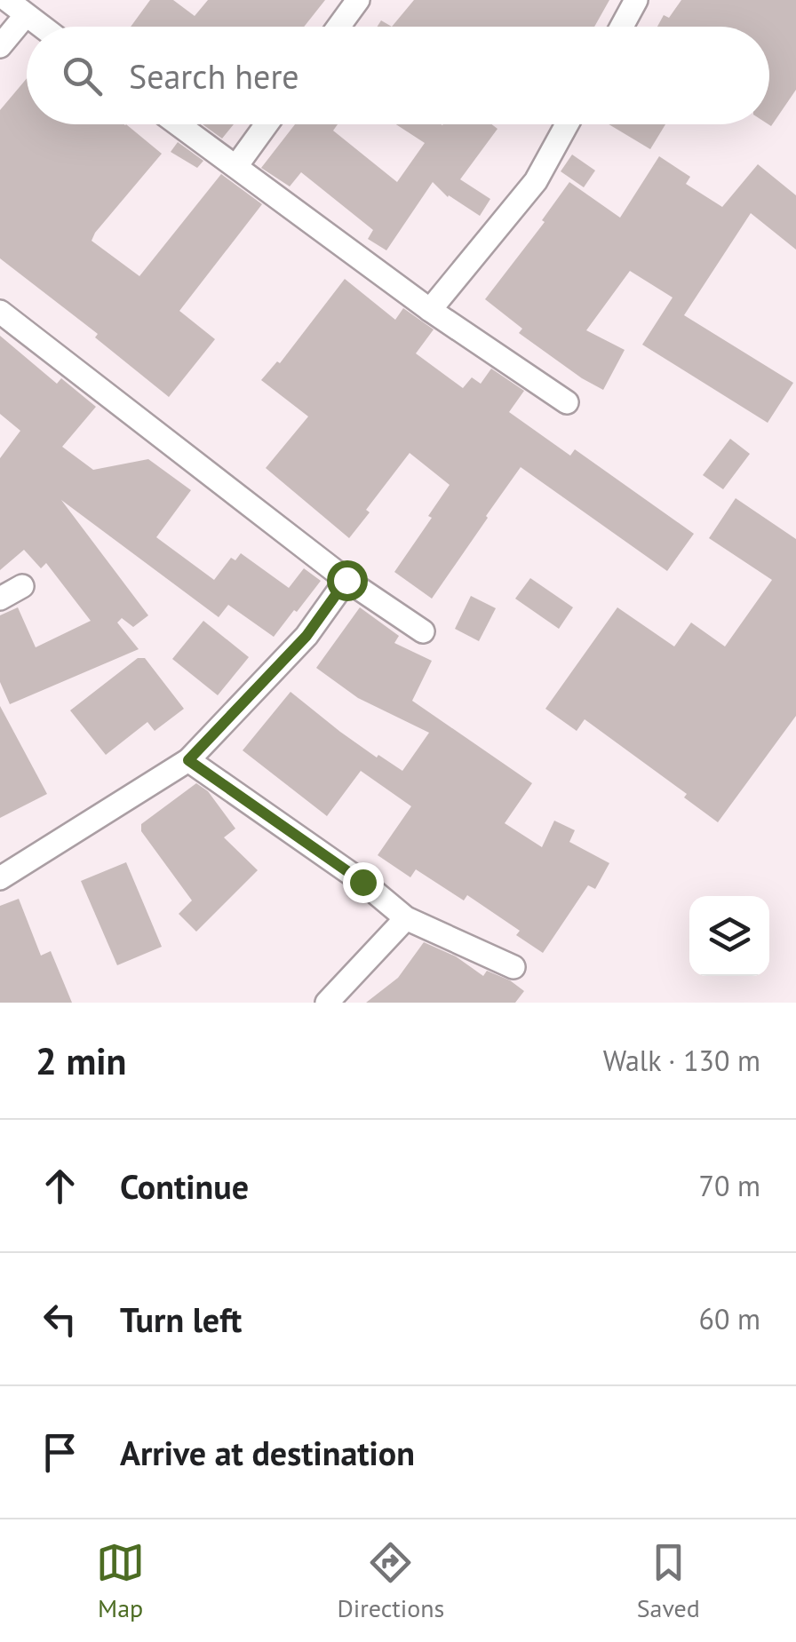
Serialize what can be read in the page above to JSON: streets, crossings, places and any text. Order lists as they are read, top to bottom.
{
  "page": {
    "search": "Search here",
    "heading": ["2 min", "Walk · 130 m"],
    "list": [
      ["Continue", "70 m"],
      ["Turn left", "60 m"],
      "Arrive at destination"
    ],
    "nav": ["Map", "Directions", "Saved"]
  }
}
